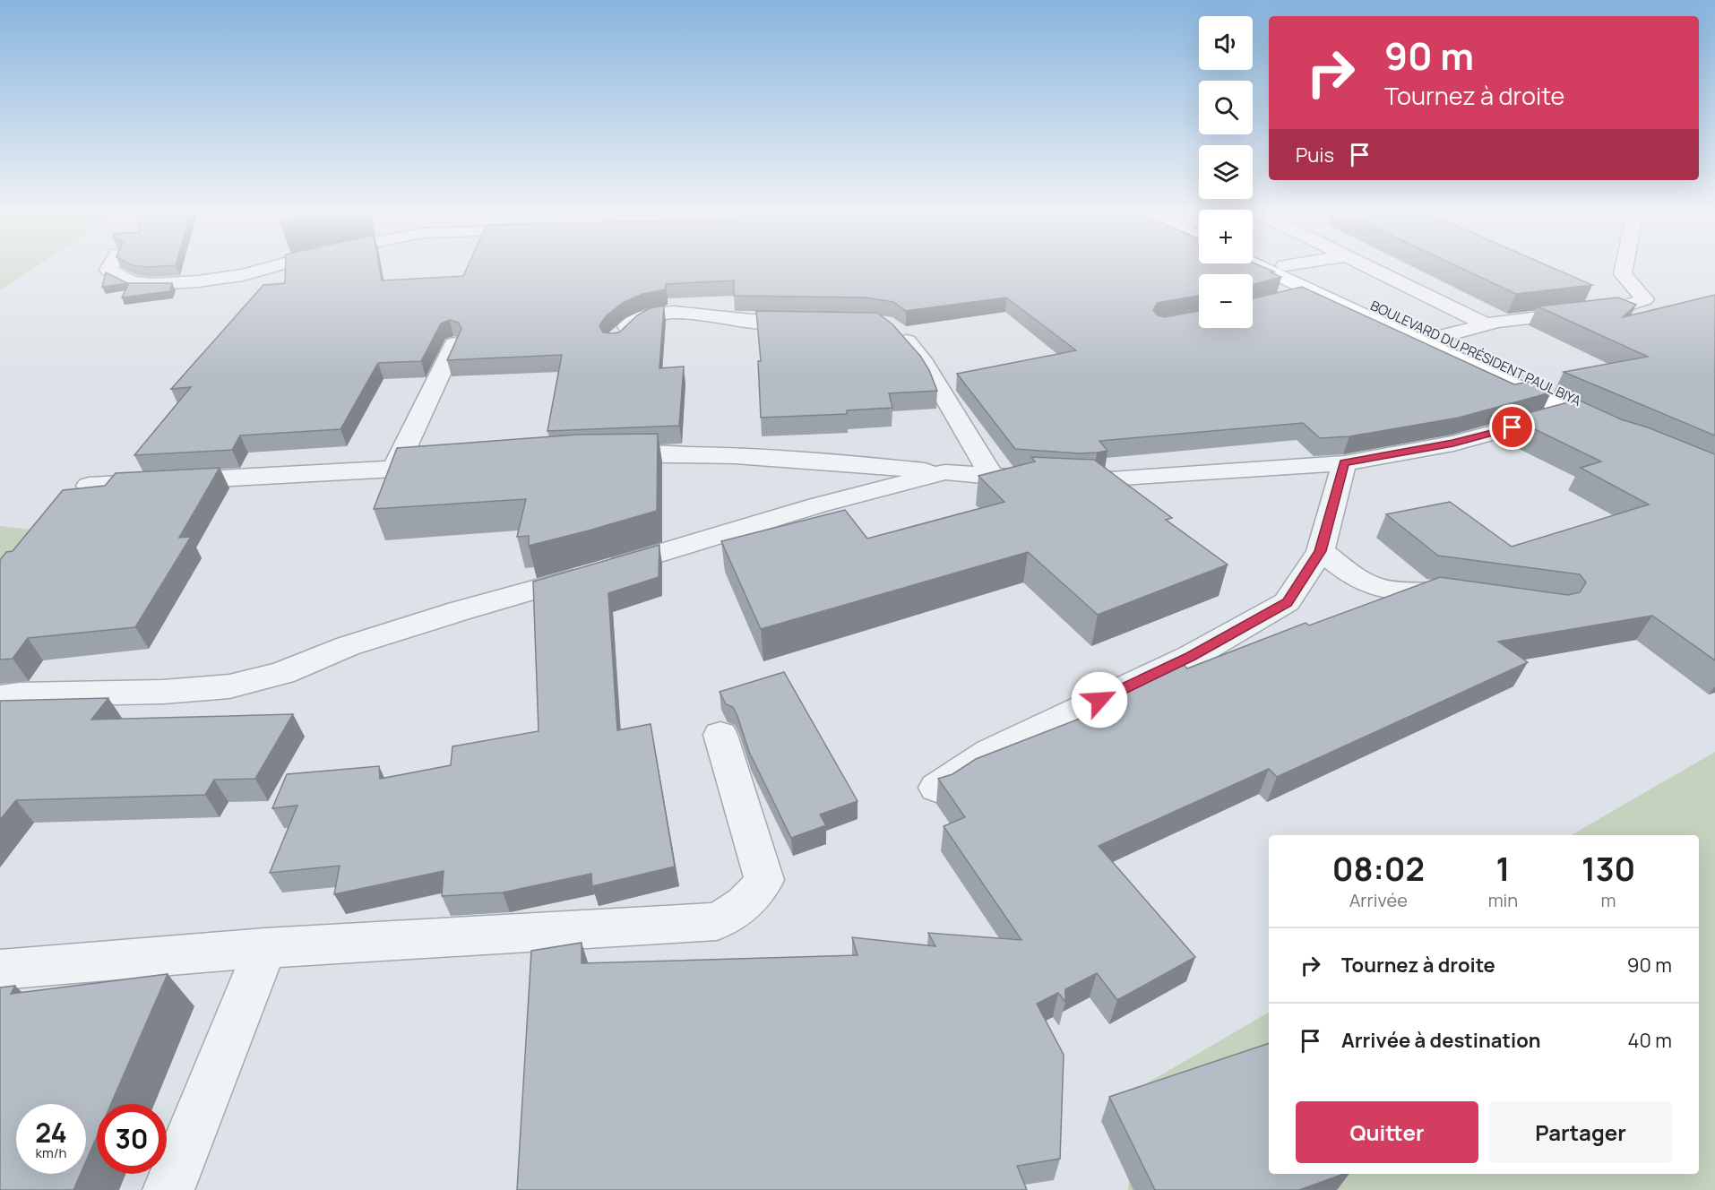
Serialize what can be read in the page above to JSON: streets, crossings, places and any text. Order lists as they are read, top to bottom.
{
  "streets": {
    "main road": ["BOULEVARD DU PRÉSIDENT PAUL BIYA"]
  },
  "page": {
    "map_buttons": ["+", "−"],
    "turn": ["90 m", "Tournez à droite"],
    "then": "Puis",
    "eta": [
      "08:02",
      "Arrivée",
      "1",
      "min",
      "130",
      "m"
    ],
    "list": [
      {
        "name": "Tournez à droite",
        "value": "90 m"
      },
      {
        "name": "Arrivée à destination",
        "value": "40 m"
      }
    ],
    "buttons": ["Quitter", "Partager"],
    "speed": "24 km/h",
    "limit": "30"
  }
}
